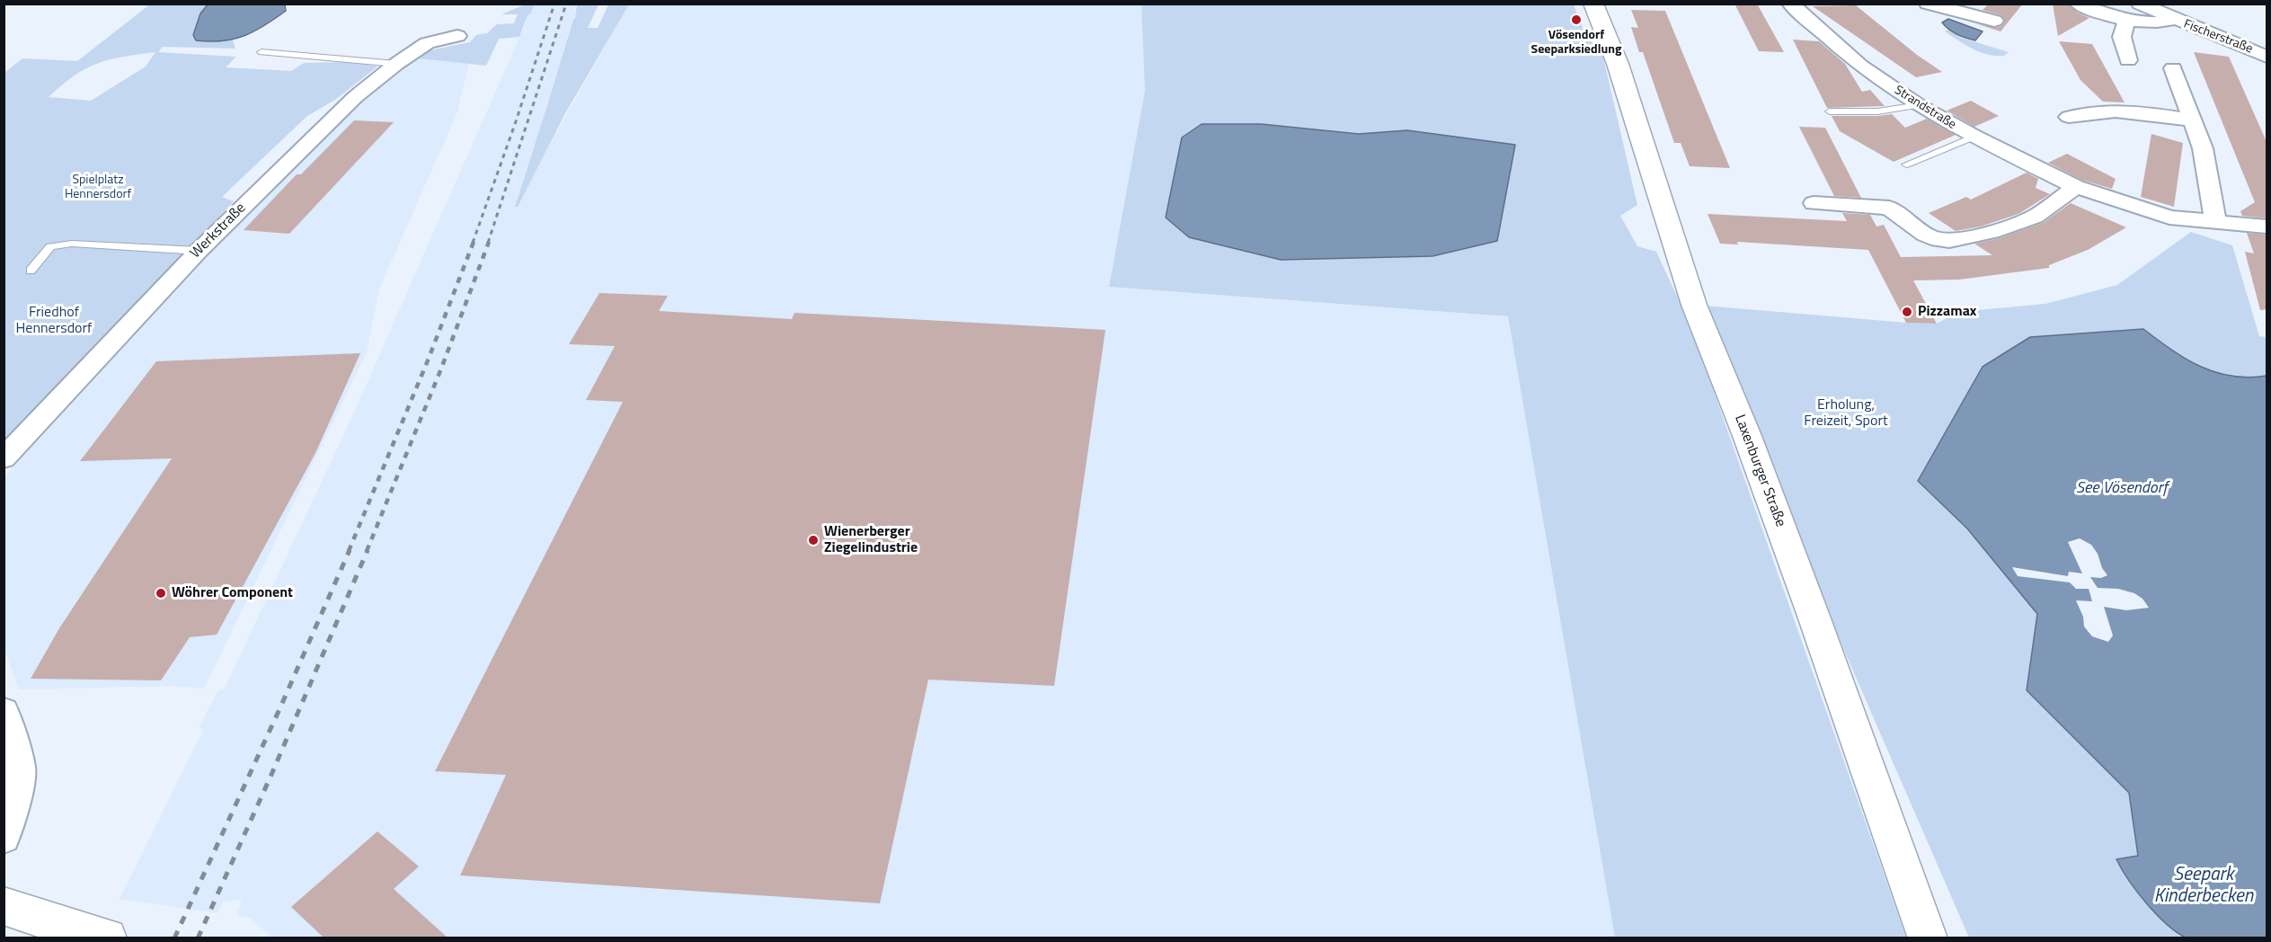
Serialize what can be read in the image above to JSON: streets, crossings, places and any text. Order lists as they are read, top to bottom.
{
  "streets": {
    "main road": ["Laxenburger Straße"],
    "street": ["Fischerstraße", "Strandstraße", "Werkstraße"]
  },
  "water": ["See Vösendorf", "Seepark Kinderbecken"],
  "parks": ["Spielplatz Hennersdorf", "Friedhof Hennersdorf", "Erholung, Freizeit, Sport"],
  "places": [
    "Vösendorf Seeparksiedlung",
    "Pizzamax",
    "Wienerberger Ziegelindustrie",
    "Wöhrer Component"
  ]
}
